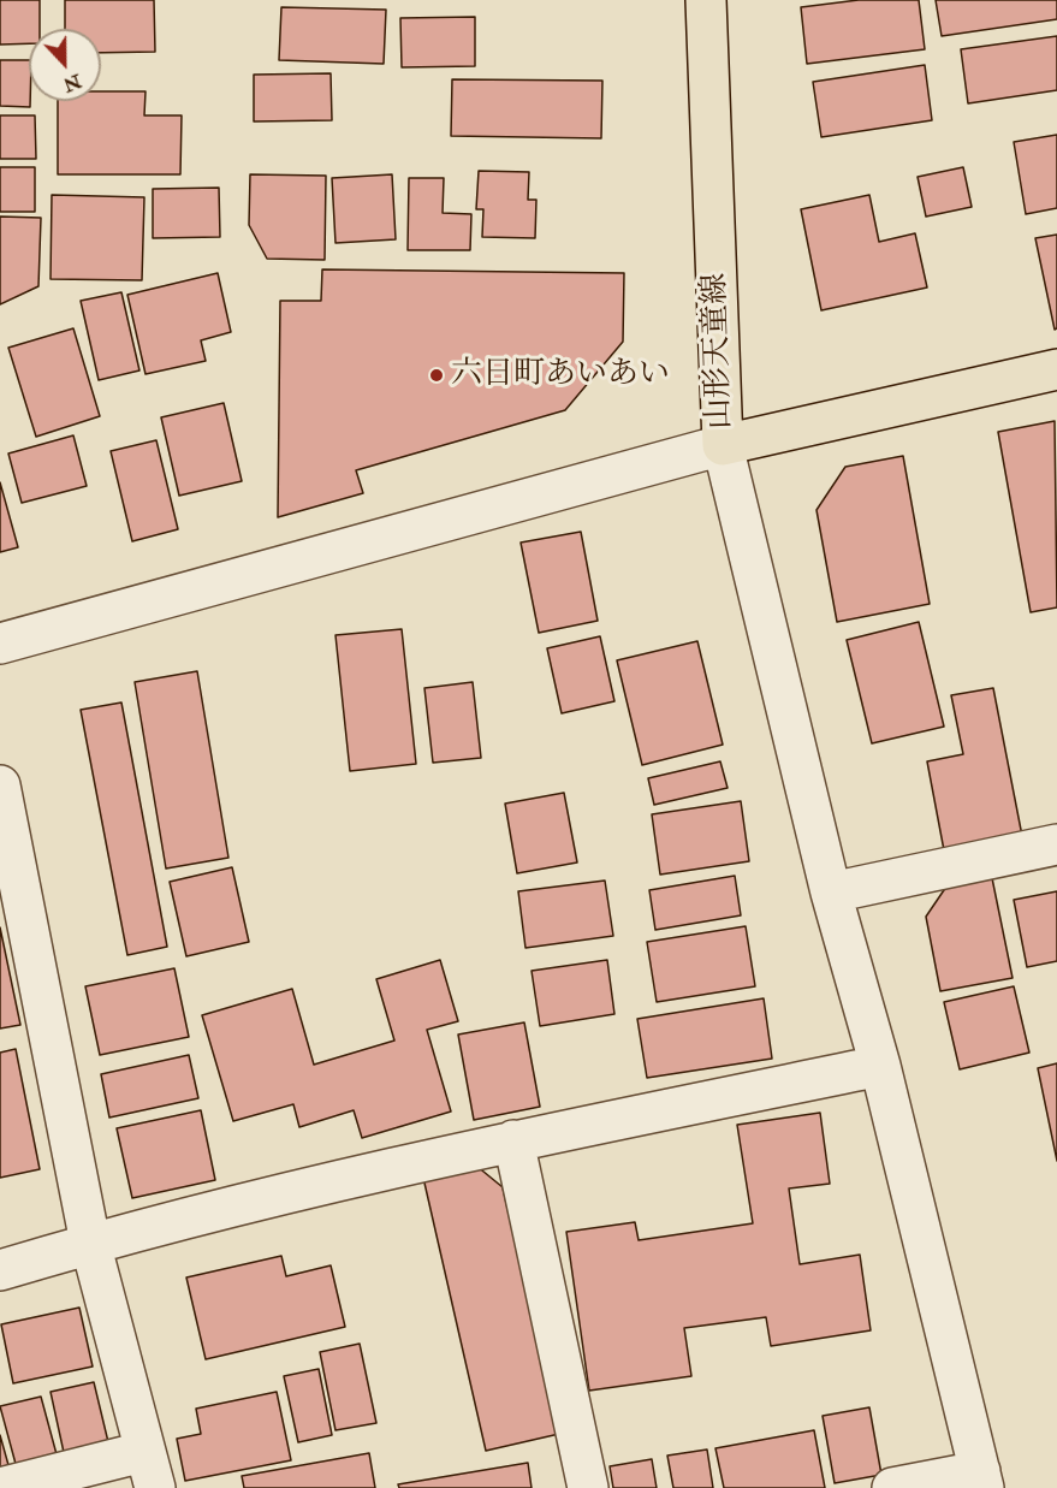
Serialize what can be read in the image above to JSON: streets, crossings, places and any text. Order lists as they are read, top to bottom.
{
  "streets": {
    "main road": ["山形天童線"]
  },
  "places": ["六日町あいあい"],
  "north": "bottom"
}
